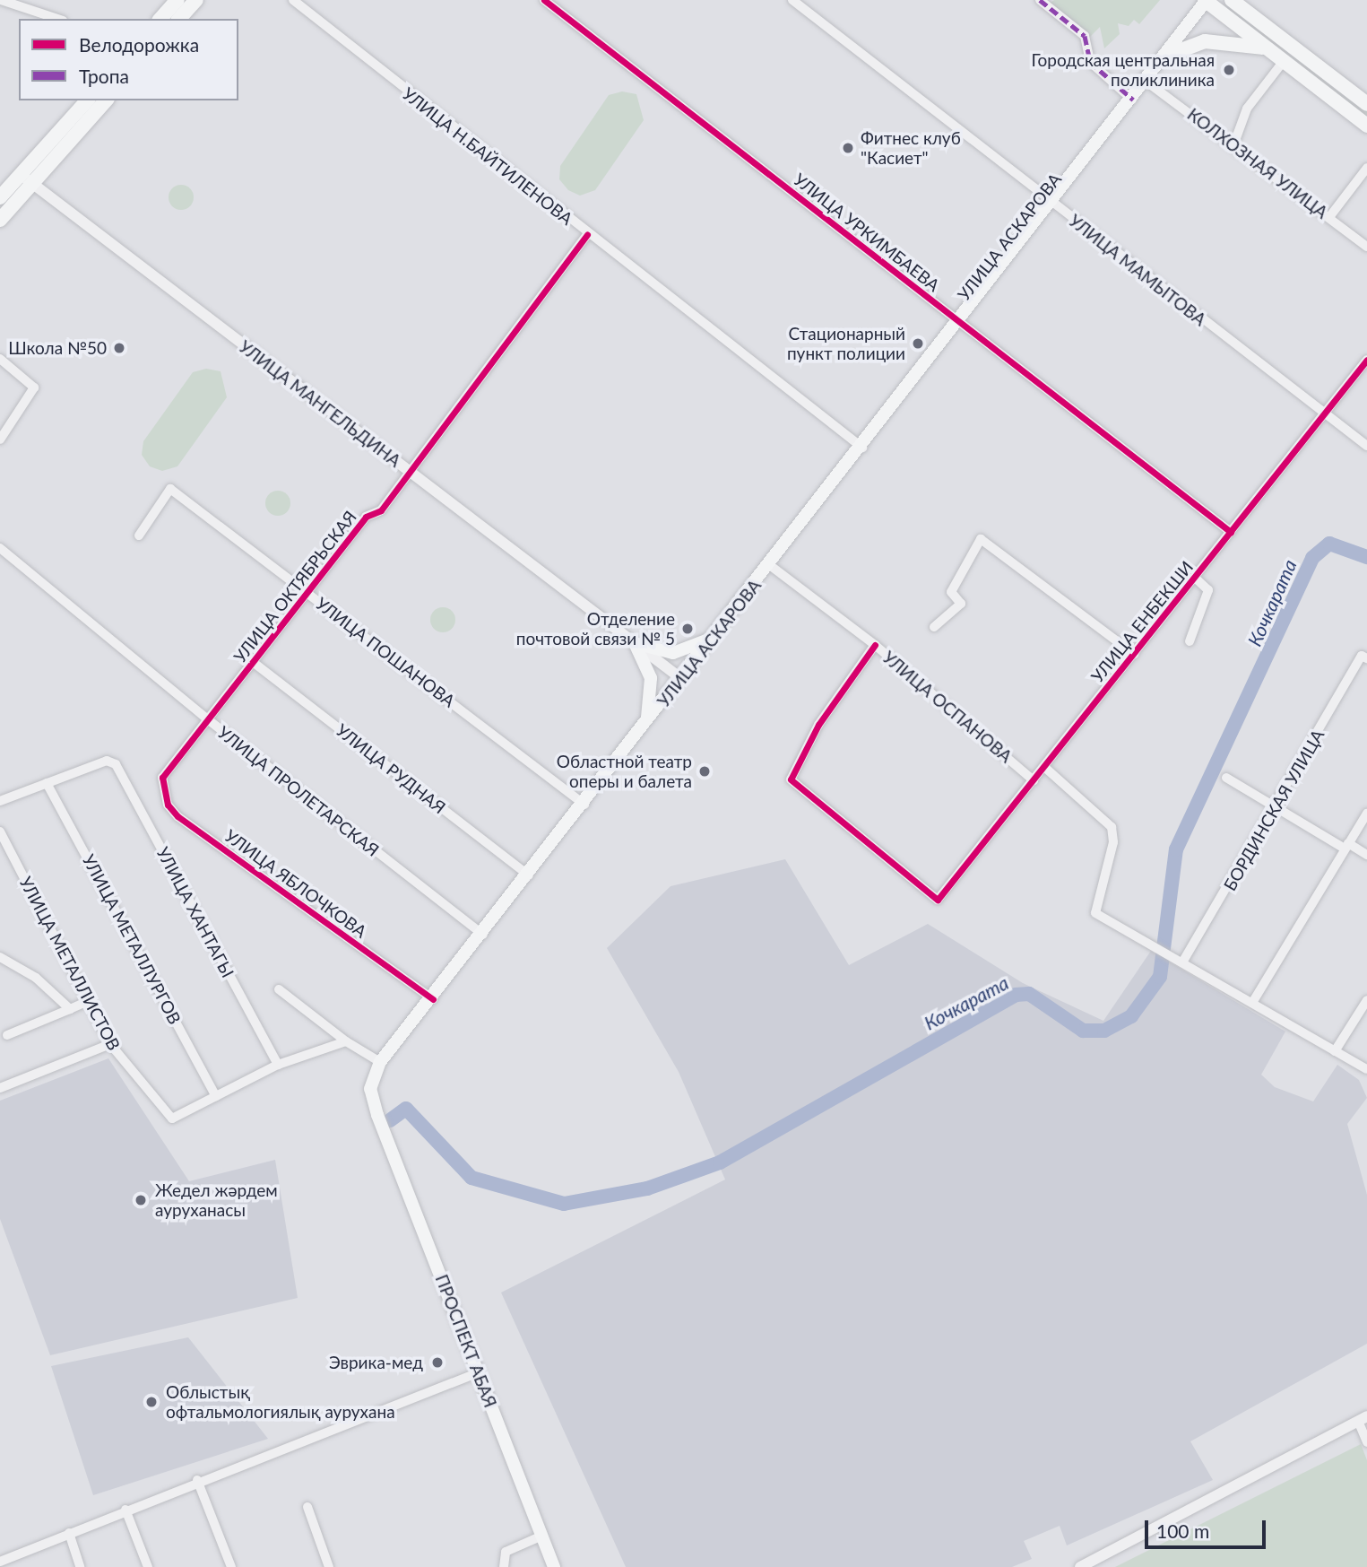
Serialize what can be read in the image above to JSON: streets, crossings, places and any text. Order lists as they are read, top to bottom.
{
  "streets": {
    "main road": ["УЛИЦА АСКАРОВА", "ПРОСПЕКТ АБАЯ"],
    "street": [
      "УЛИЦА Н.БАЙТИЛЕНОВА",
      "КОЛХОЗНАЯ УЛИЦА",
      "УЛИЦА УРКИМБАЕВА",
      "УЛИЦА МАМЫТОВА",
      "УЛИЦА МАНГЕЛЬДИНА",
      "УЛИЦА ОКТЯБРЬСКАЯ",
      "УЛИЦА ЕНБЕКШИ",
      "УЛИЦА ПОШАНОВА",
      "УЛИЦА ОСПАНОВА",
      "УЛИЦА РУДНАЯ",
      "УЛИЦА ПРОЛЕТАРСКАЯ",
      "БОРДИНСКАЯ УЛИЦА",
      "УЛИЦА ЯБЛОЧКОВА",
      "УЛИЦА ХАНТАГЫ",
      "УЛИЦА МЕТАЛЛУРГОВ",
      "УЛИЦА МЕТАЛЛИСТОВ"
    ]
  },
  "crossings": [
    ["УЛИЦА Н.БАЙТИЛЕНОВА", "УЛИЦА АСКАРОВА"],
    ["УЛИЦА Н.БАЙТИЛЕНОВА", "УЛИЦА ОКТЯБРЬСКАЯ"],
    ["КОЛХОЗНАЯ УЛИЦА", "УЛИЦА АСКАРОВА"],
    ["УЛИЦА УРКИМБАЕВА", "УЛИЦА АСКАРОВА"],
    ["УЛИЦА УРКИМБАЕВА", "УЛИЦА ЕНБЕКШИ"],
    ["УЛИЦА АСКАРОВА", "УЛИЦА МАМЫТОВА"],
    ["УЛИЦА АСКАРОВА", "УЛИЦА МАНГЕЛЬДИНА"],
    ["УЛИЦА АСКАРОВА", "УЛИЦА ПОШАНОВА"],
    ["УЛИЦА АСКАРОВА", "УЛИЦА ОСПАНОВА"],
    ["УЛИЦА АСКАРОВА", "УЛИЦА РУДНАЯ"],
    ["УЛИЦА АСКАРОВА", "УЛИЦА ПРОЛЕТАРСКАЯ"],
    ["УЛИЦА АСКАРОВА", "УЛИЦА ЯБЛОЧКОВА"],
    ["УЛИЦА АСКАРОВА", "ПРОСПЕКТ АБАЯ"],
    ["УЛИЦА МАМЫТОВА", "УЛИЦА ЕНБЕКШИ"],
    ["УЛИЦА МАНГЕЛЬДИНА", "УЛИЦА ОКТЯБРЬСКАЯ"],
    ["УЛИЦА ОКТЯБРЬСКАЯ", "УЛИЦА ПОШАНОВА"],
    ["УЛИЦА ОКТЯБРЬСКАЯ", "УЛИЦА РУДНАЯ"],
    ["УЛИЦА ОКТЯБРЬСКАЯ", "УЛИЦА ПРОЛЕТАРСКАЯ"],
    ["УЛИЦА ОКТЯБРЬСКАЯ", "УЛИЦА ЯБЛОЧКОВА"],
    ["УЛИЦА ЕНБЕКШИ", "УЛИЦА ОСПАНОВА"],
    ["УЛИЦА ХАНТАГЫ", "УЛИЦА МЕТАЛЛУРГОВ"],
    ["УЛИЦА МЕТАЛЛУРГОВ", "УЛИЦА МЕТАЛЛИСТОВ"]
  ],
  "water": ["Кочкарата"],
  "places": [
    "Городская центральная поликлиника",
    "Фитнес клуб \"Касиет\"",
    "Стационарный пункт полиции",
    "Школа №50",
    "Отделение почтовой связи № 5",
    "Областной театр оперы и балета",
    "Жедел жәрдем ауруханасы",
    "Эврика-мед",
    "Облыстық офтальмологиялық аурухана"
  ],
  "legend": ["Велодорожка", "Тропа"],
  "scale_bar": "100 m"
}
